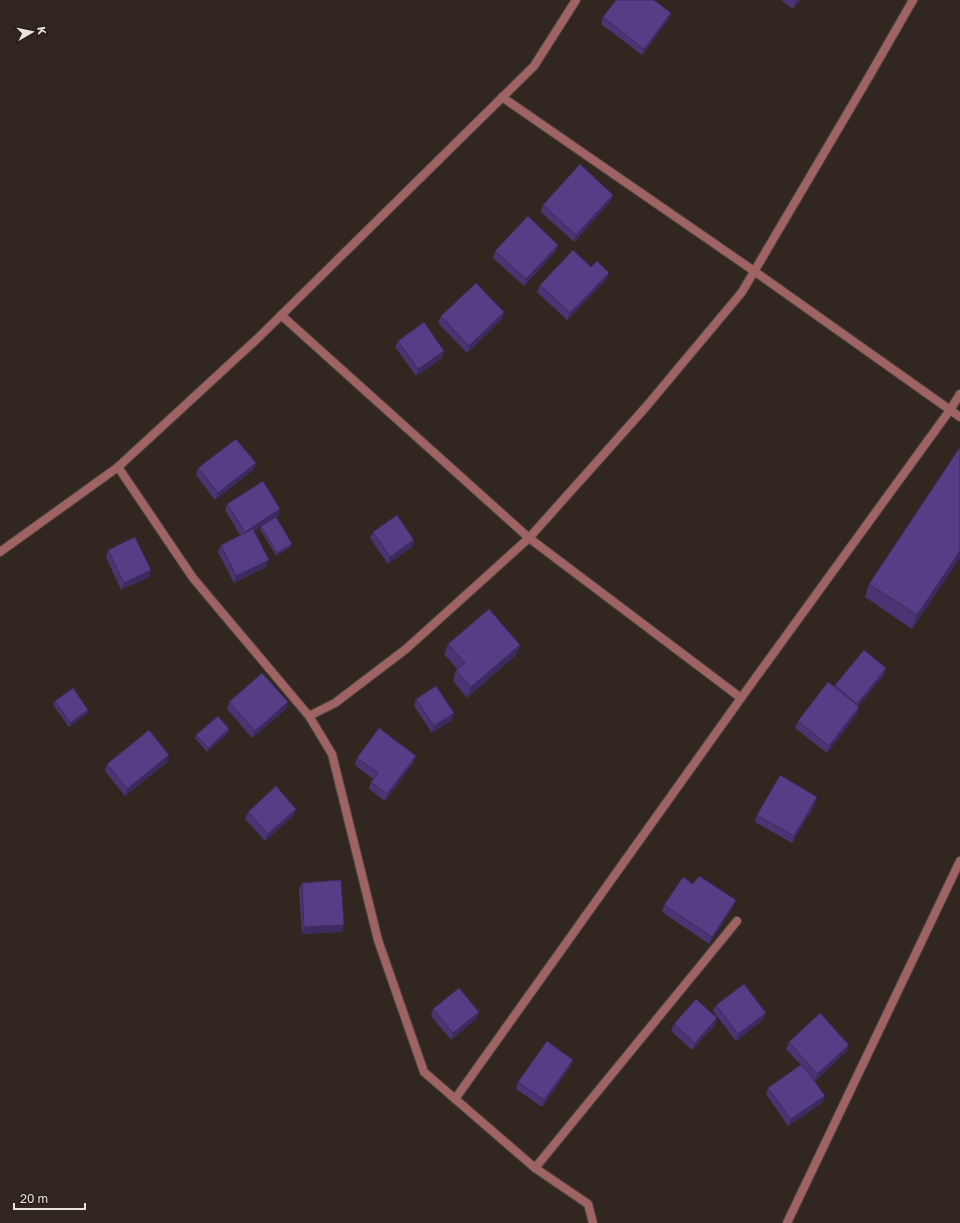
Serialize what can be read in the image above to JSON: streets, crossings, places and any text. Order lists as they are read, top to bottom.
{
  "scale_bar": "20 m",
  "north": "right"
}
